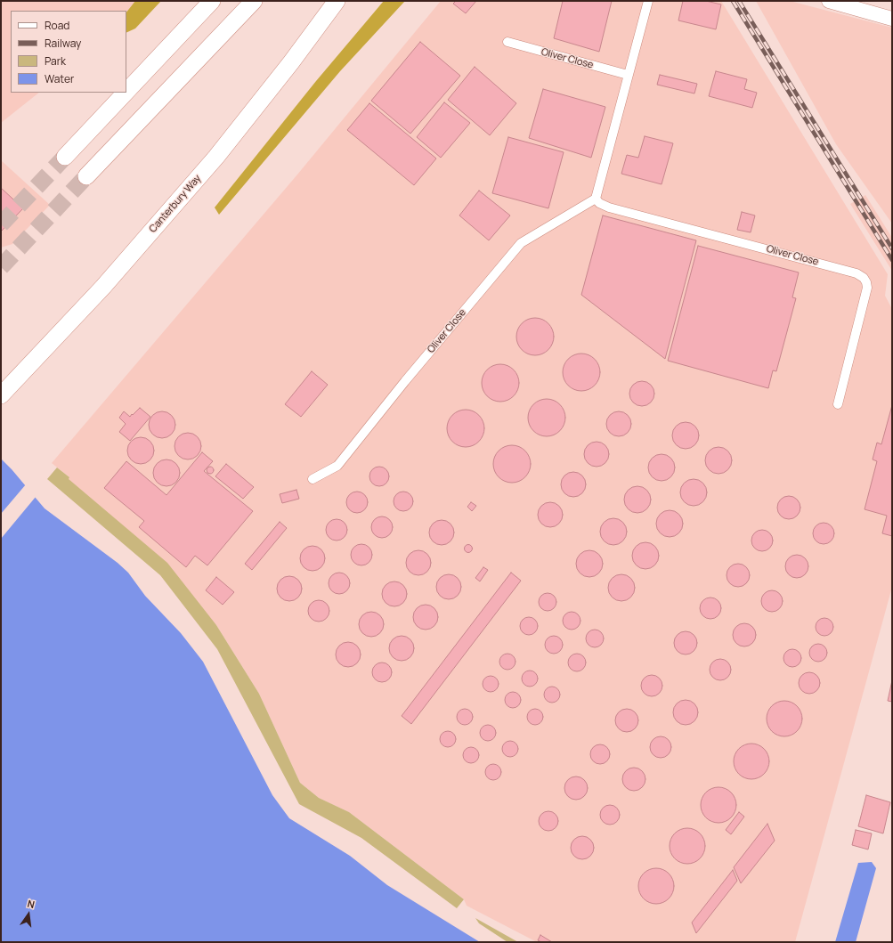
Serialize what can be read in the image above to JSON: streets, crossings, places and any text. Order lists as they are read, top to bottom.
{
  "streets": {
    "highway": ["Canterbury Way"],
    "street": ["Oliver Close"]
  },
  "legend": [
    "Road",
    "Railway",
    "Park",
    "Water"
  ],
  "north": "top"
}
